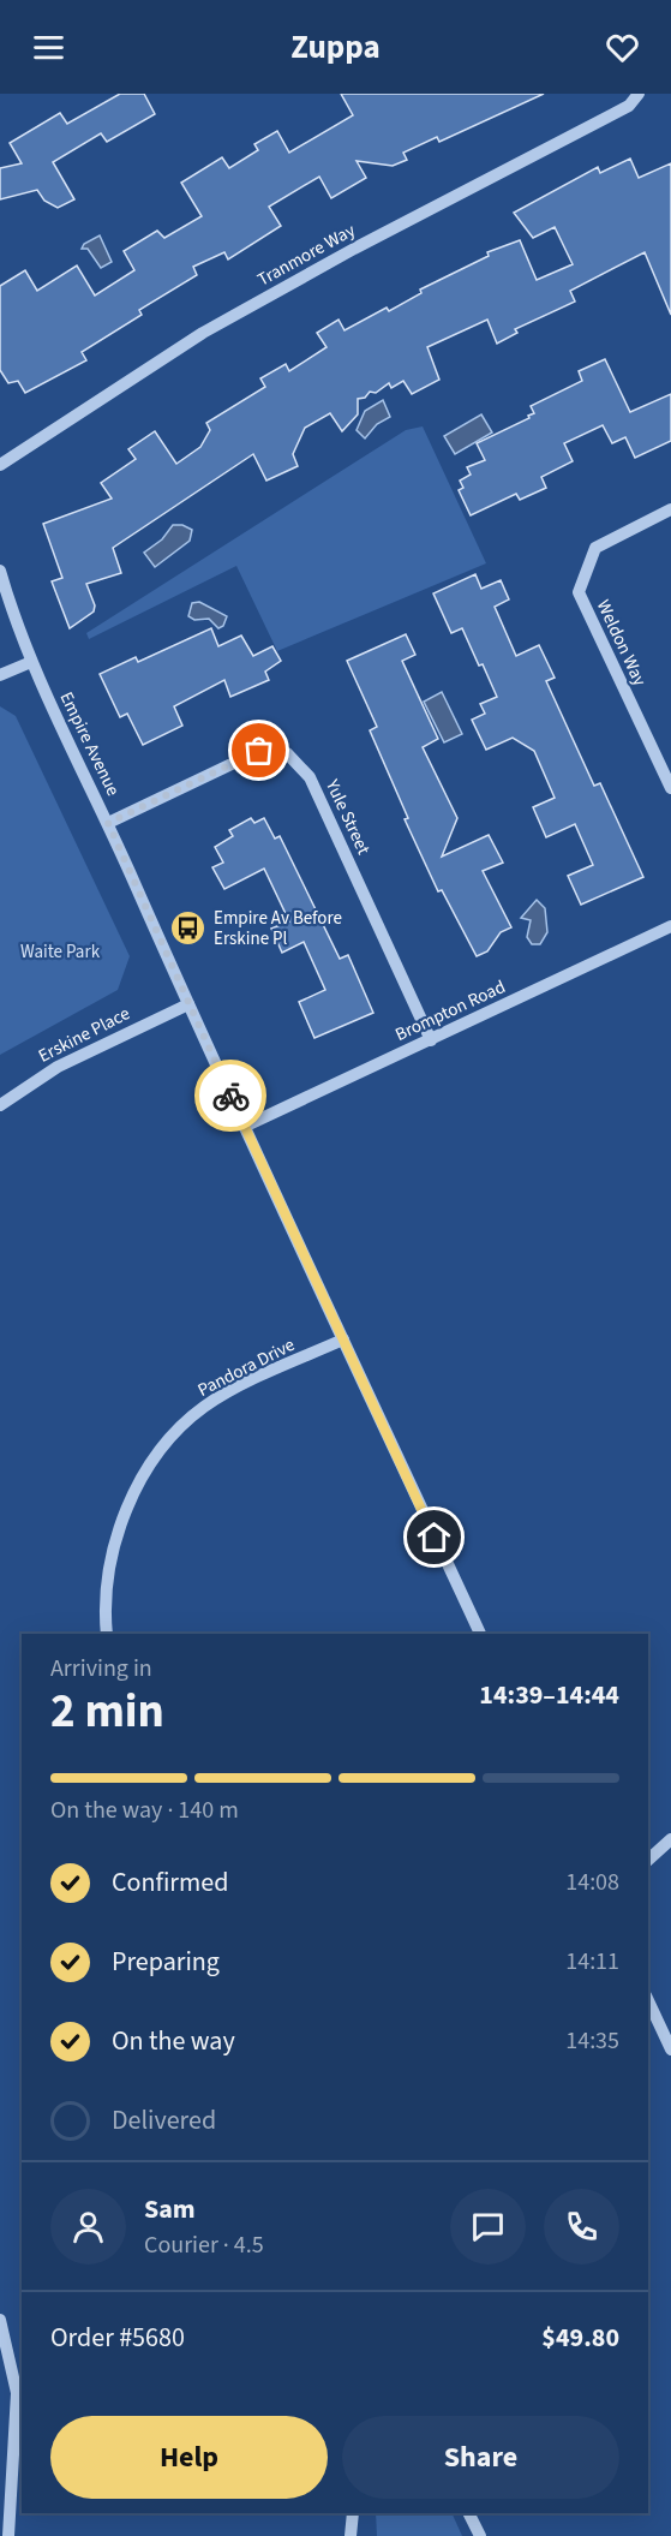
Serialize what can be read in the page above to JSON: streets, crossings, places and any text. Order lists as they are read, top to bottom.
{
  "streets": {
    "street": [
      "Tranmore Way",
      "Weldon Way",
      "Empire Avenue",
      "Yule Street",
      "Brompton Road",
      "Erskine Place",
      "Pandora Drive"
    ]
  },
  "crossings": [
    ["Empire Avenue", "Yule Street"],
    ["Empire Avenue", "Brompton Road"],
    ["Empire Avenue", "Erskine Place"],
    ["Empire Avenue", "Pandora Drive"],
    ["Yule Street", "Brompton Road"]
  ],
  "parks": ["Waite Park"],
  "places": {
    "bus stop": ["Empire Av Before Erskine Pl"]
  },
  "page": {
    "header": "Zuppa",
    "heading": ["2 min", "Arriving in", "14:39–14:44"],
    "panel": [
      "Sam",
      "Courier · 4.5",
      "Order #5680",
      "$49.80"
    ],
    "bar": "On the way · 140 m",
    "list": [
      ["Confirmed", "14:08"],
      ["Preparing", "14:11"],
      ["On the way", "14:35"],
      "Delivered"
    ],
    "buttons": ["Help", "Share"]
  }
}
